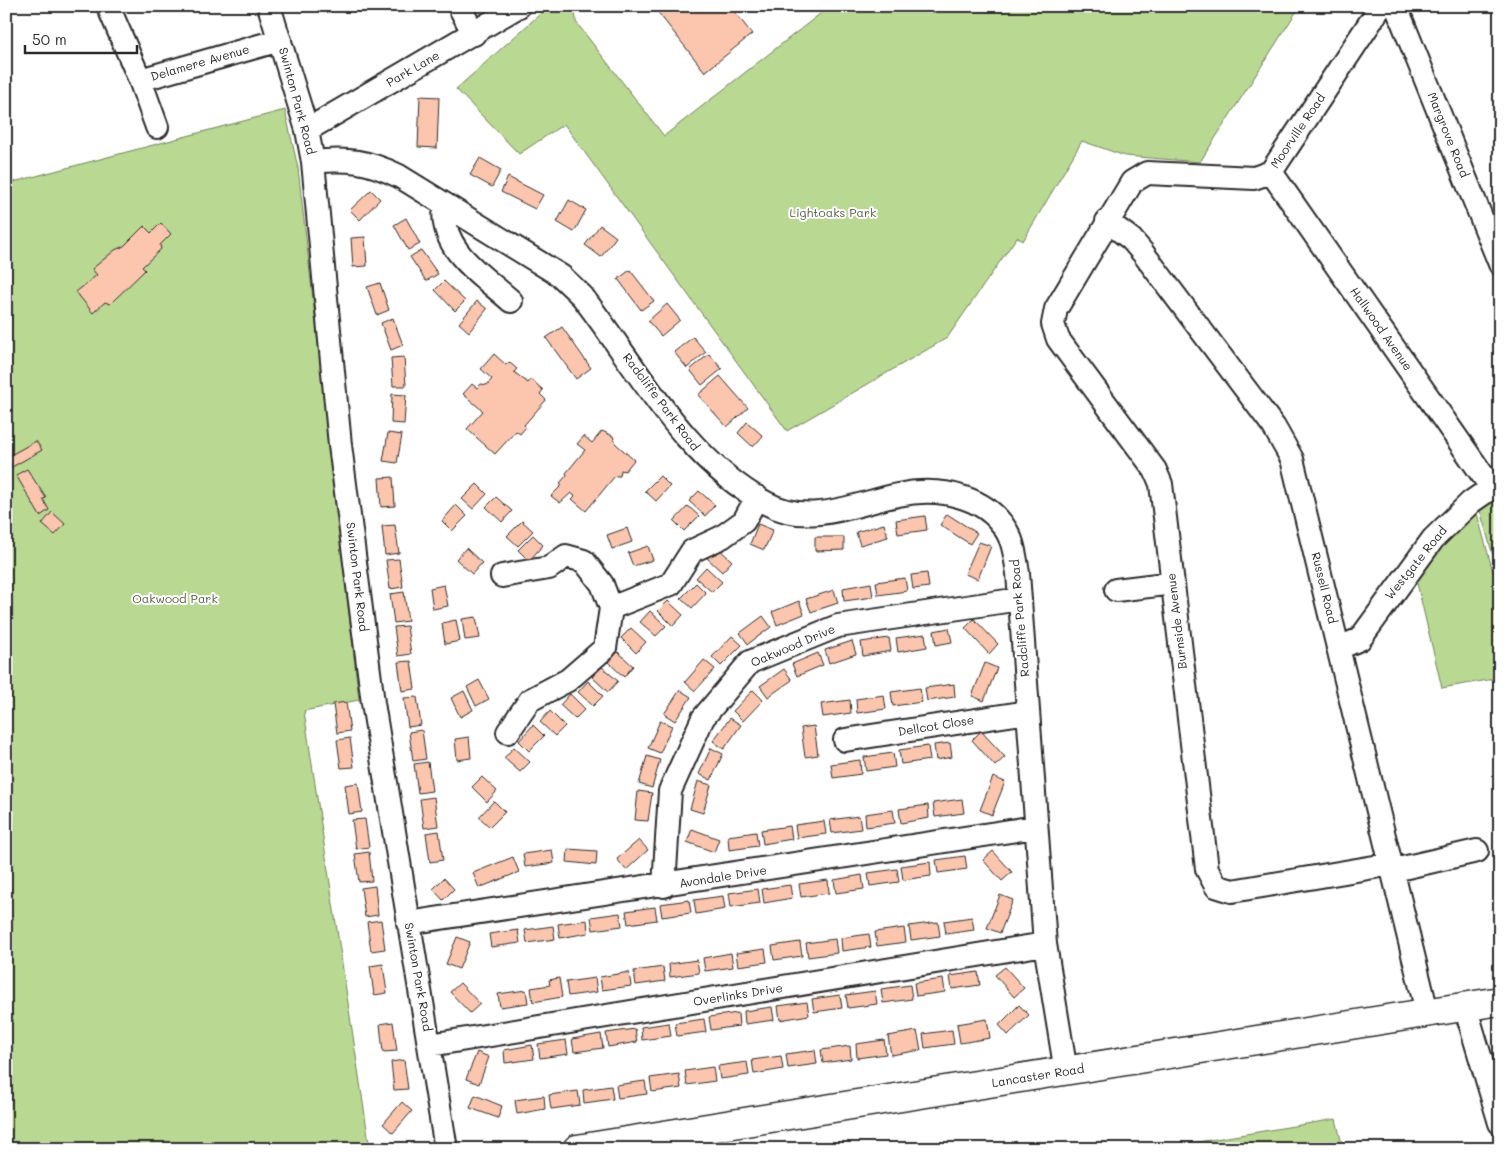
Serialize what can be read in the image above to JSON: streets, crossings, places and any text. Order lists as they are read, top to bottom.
{
  "streets": {
    "main road": ["Lancaster Road"],
    "street": [
      "Delamere Avenue",
      "Park Lane",
      "Swinton Park Road",
      "Moorville Road",
      "Margrove Road",
      "Hallwood Avenue",
      "Radcliffe Park Road",
      "Westgate Road",
      "Russell Road",
      "Burnside Avenue",
      "Oakwood Drive",
      "Dellcot Close",
      "Avondale Drive",
      "Overlinks Drive"
    ]
  },
  "crossings": [
    ["Delamere Avenue", "Swinton Park Road"],
    ["Park Lane", "Swinton Park Road"],
    ["Swinton Park Road", "Radcliffe Park Road"],
    ["Swinton Park Road", "Avondale Drive"],
    ["Swinton Park Road", "Overlinks Drive"],
    ["Moorville Road", "Hallwood Avenue"],
    ["Moorville Road", "Russell Road"],
    ["Moorville Road", "Burnside Avenue"],
    ["Hallwood Avenue", "Westgate Road"],
    ["Radcliffe Park Road", "Oakwood Drive"],
    ["Radcliffe Park Road", "Dellcot Close"],
    ["Radcliffe Park Road", "Avondale Drive"],
    ["Radcliffe Park Road", "Overlinks Drive"],
    ["Radcliffe Park Road", "Lancaster Road"],
    ["Westgate Road", "Russell Road"],
    ["Russell Road", "Burnside Avenue"],
    ["Russell Road", "Lancaster Road"],
    ["Oakwood Drive", "Avondale Drive"]
  ],
  "parks": ["Lightoaks Park", "Oakwood Park"],
  "scale_bar": "50 m"
}
